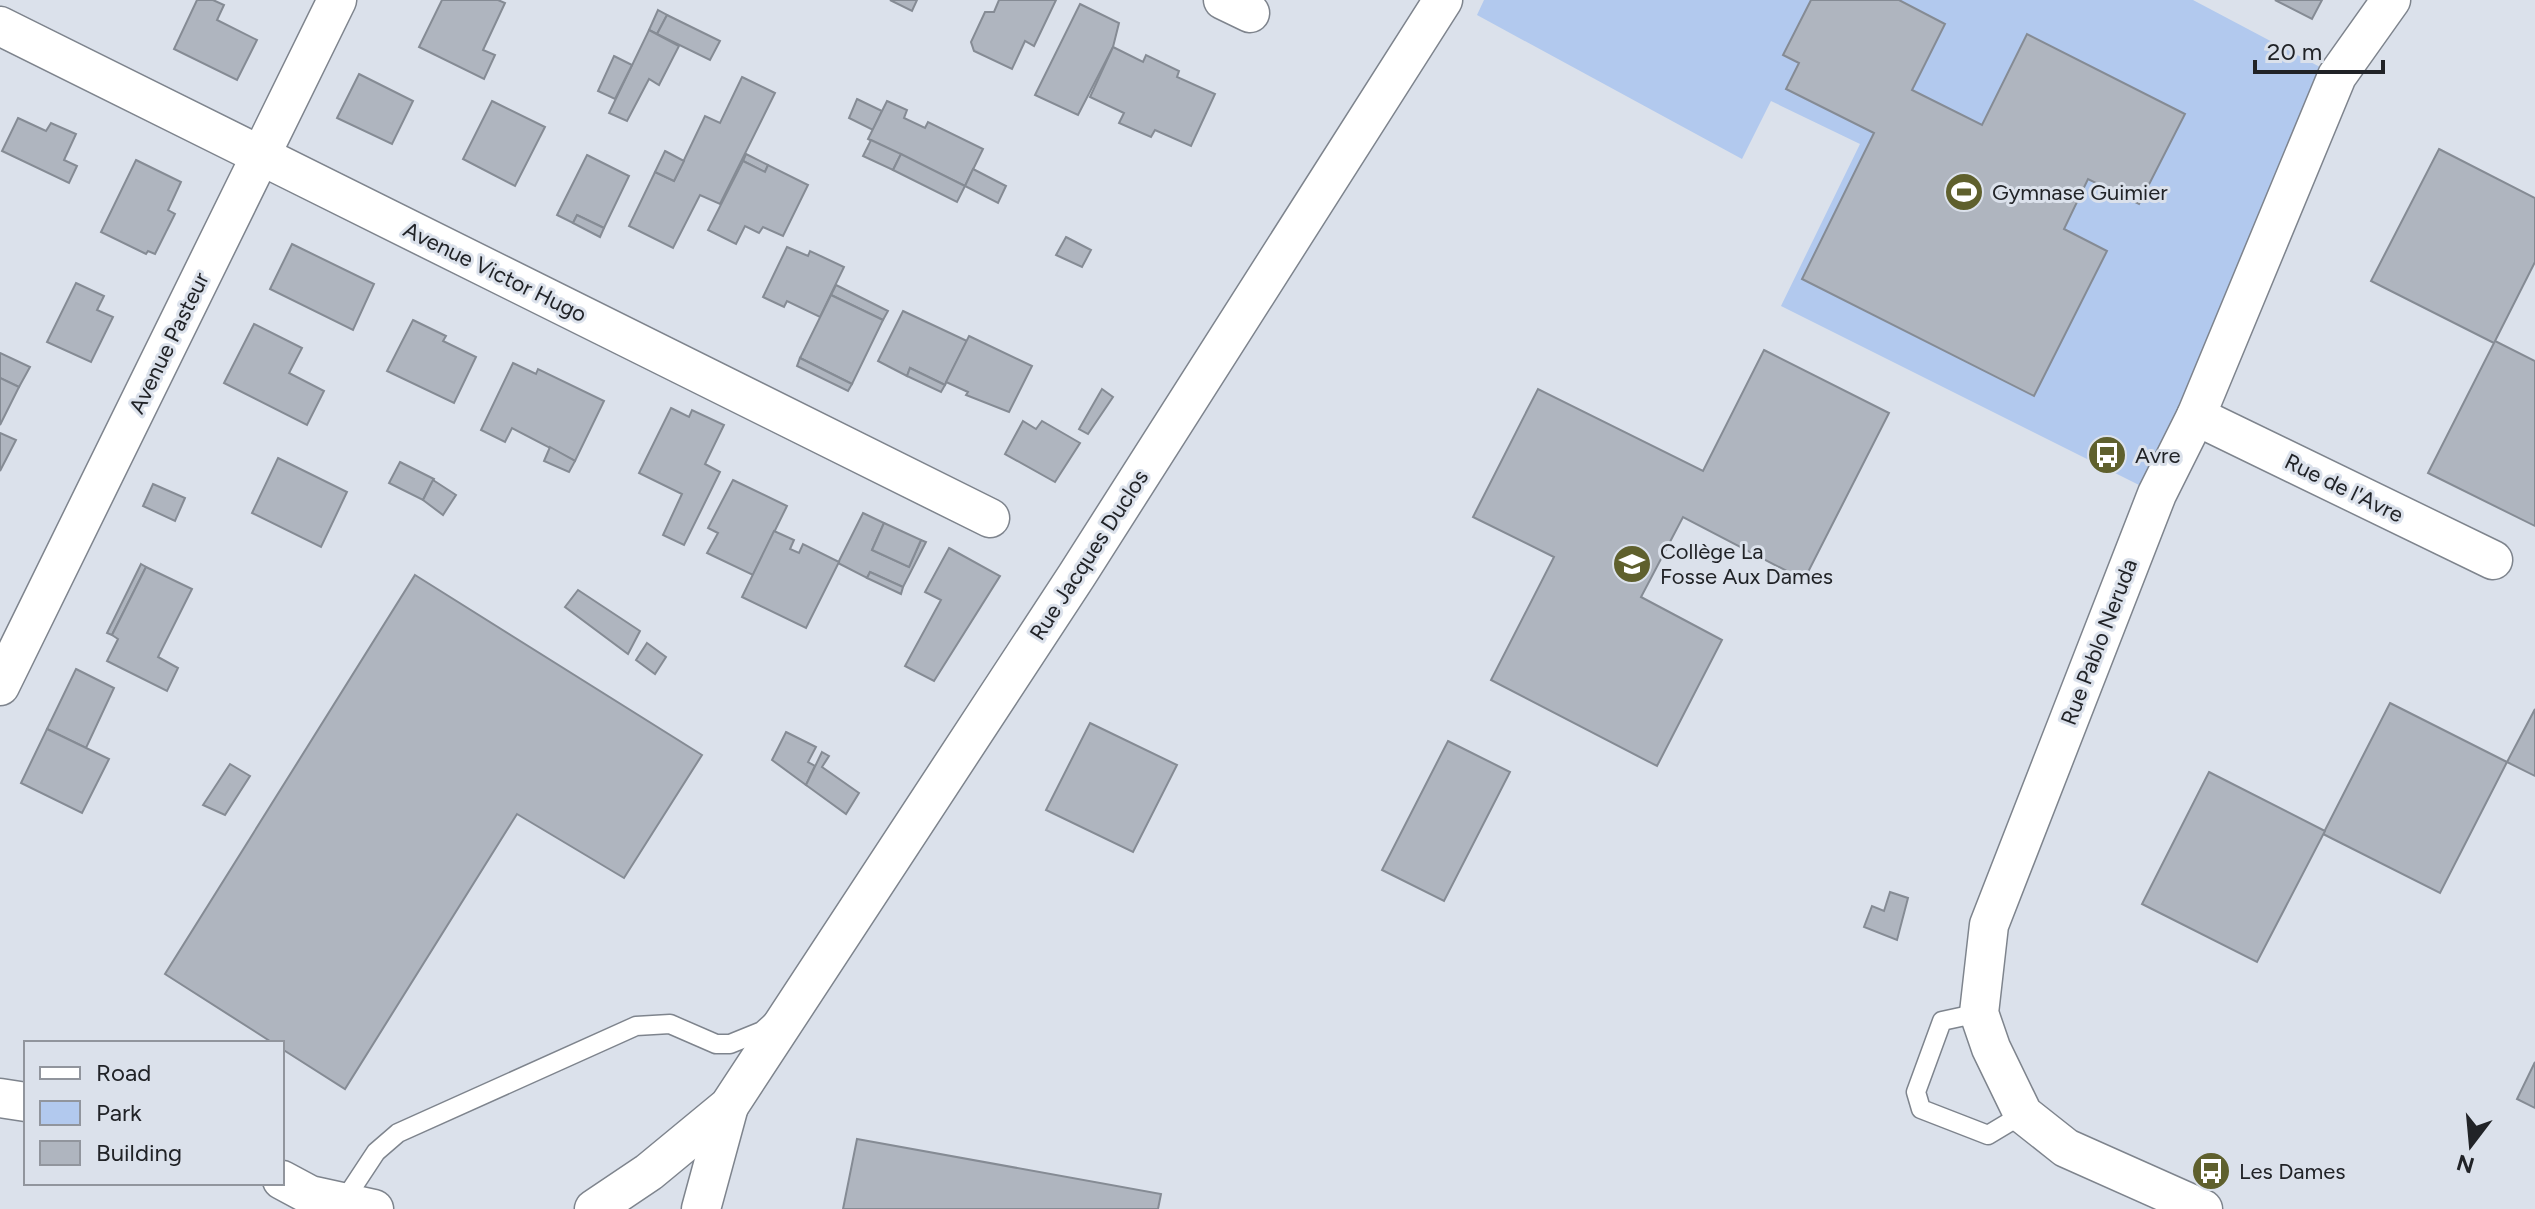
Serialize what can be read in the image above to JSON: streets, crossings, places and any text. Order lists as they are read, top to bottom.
{
  "streets": {
    "street": [
      "Avenue Victor Hugo",
      "Avenue Pasteur",
      "Rue de l'Avre",
      "Rue Jacques Duclos",
      "Rue Pablo Neruda"
    ]
  },
  "crossings": [
    ["Avenue Victor Hugo", "Avenue Pasteur"],
    ["Rue de l'Avre", "Rue Pablo Neruda"]
  ],
  "places": {
    "sports": ["Gymnase Guimier"],
    "bus stop": ["Avre", "Les Dames"],
    "school or university": ["Collège La Fosse Aux Dames"]
  },
  "legend": ["Road", "Park", "Building"],
  "scale_bar": "20 m",
  "north": "bottom"
}
